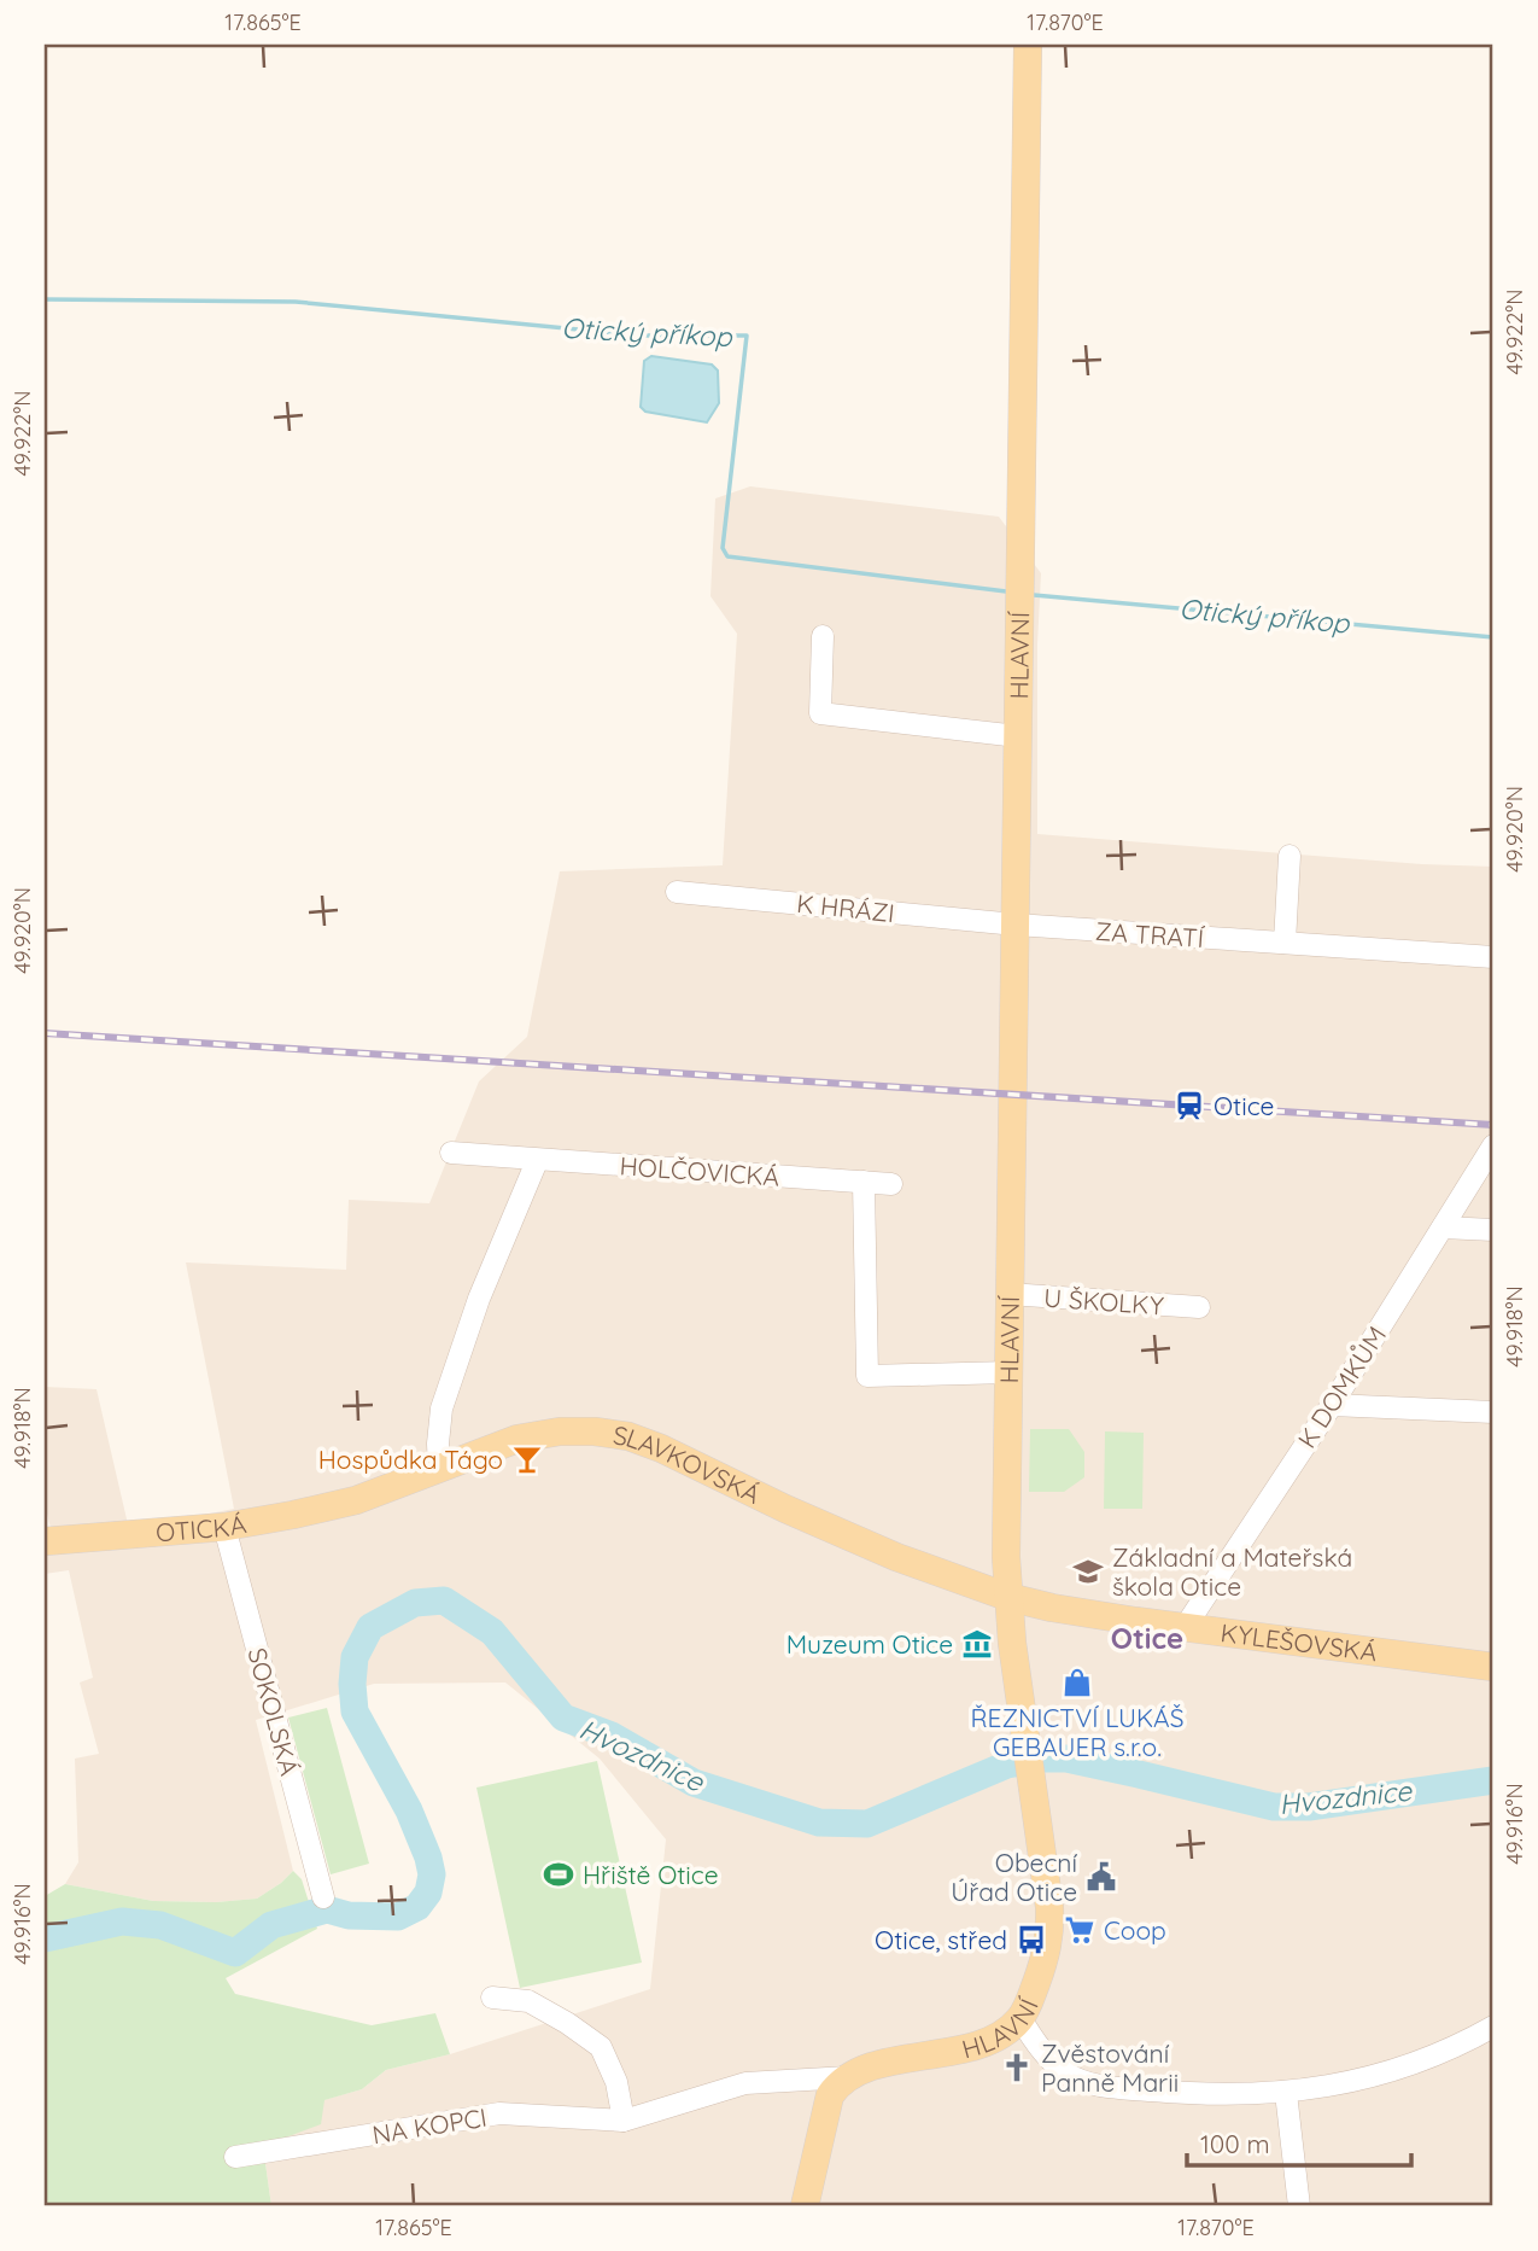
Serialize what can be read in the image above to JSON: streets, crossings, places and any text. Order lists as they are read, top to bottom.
{
  "streets": {
    "main road": [
      "HLAVNÍ",
      "SLAVKOVSKÁ",
      "OTICKÁ",
      "KYLEŠOVSKÁ"
    ],
    "street": [
      "K HRÁZI",
      "ZA TRATÍ",
      "HOLČOVICKÁ",
      "U ŠKOLKY",
      "K DOMKŮM",
      "SOKOLSKÁ",
      "NA KOPCI"
    ]
  },
  "crossings": [
    ["HLAVNÍ", "K HRÁZI"],
    ["HLAVNÍ", "ZA TRATÍ"],
    ["HLAVNÍ", "U ŠKOLKY"],
    ["HLAVNÍ", "SLAVKOVSKÁ"],
    ["HLAVNÍ", "KYLEŠOVSKÁ"],
    ["HLAVNÍ", "NA KOPCI"],
    ["K HRÁZI", "ZA TRATÍ"],
    ["K DOMKŮM", "KYLEŠOVSKÁ"],
    ["SLAVKOVSKÁ", "OTICKÁ"],
    ["SLAVKOVSKÁ", "KYLEŠOVSKÁ"],
    ["OTICKÁ", "SOKOLSKÁ"]
  ],
  "districts": ["Otice"],
  "water": ["Otický příkop", "Hvozdnice"],
  "places": {
    "station": ["Otice"],
    "bar": ["Hospůdka Tágo"],
    "school or university": ["Základní a Mateřská škola Otice"],
    "museum": ["Muzeum Otice"],
    "shop": ["ŘEZNICTVÍ LUKÁŠ GEBAUER s.r.o."],
    "sports": ["Hřiště Otice"],
    "public building": ["Obecní Úřad Otice"],
    "supermarket": ["Coop"],
    "bus stop": ["Otice, střed"],
    "church": ["Zvěstování Panně Marii"]
  },
  "scale_bar": "100 m",
  "coordinates": [
    "17.865°E",
    "17.870°E",
    "49.922°N",
    "49.920°N",
    "49.918°N",
    "49.916°N"
  ]
}
